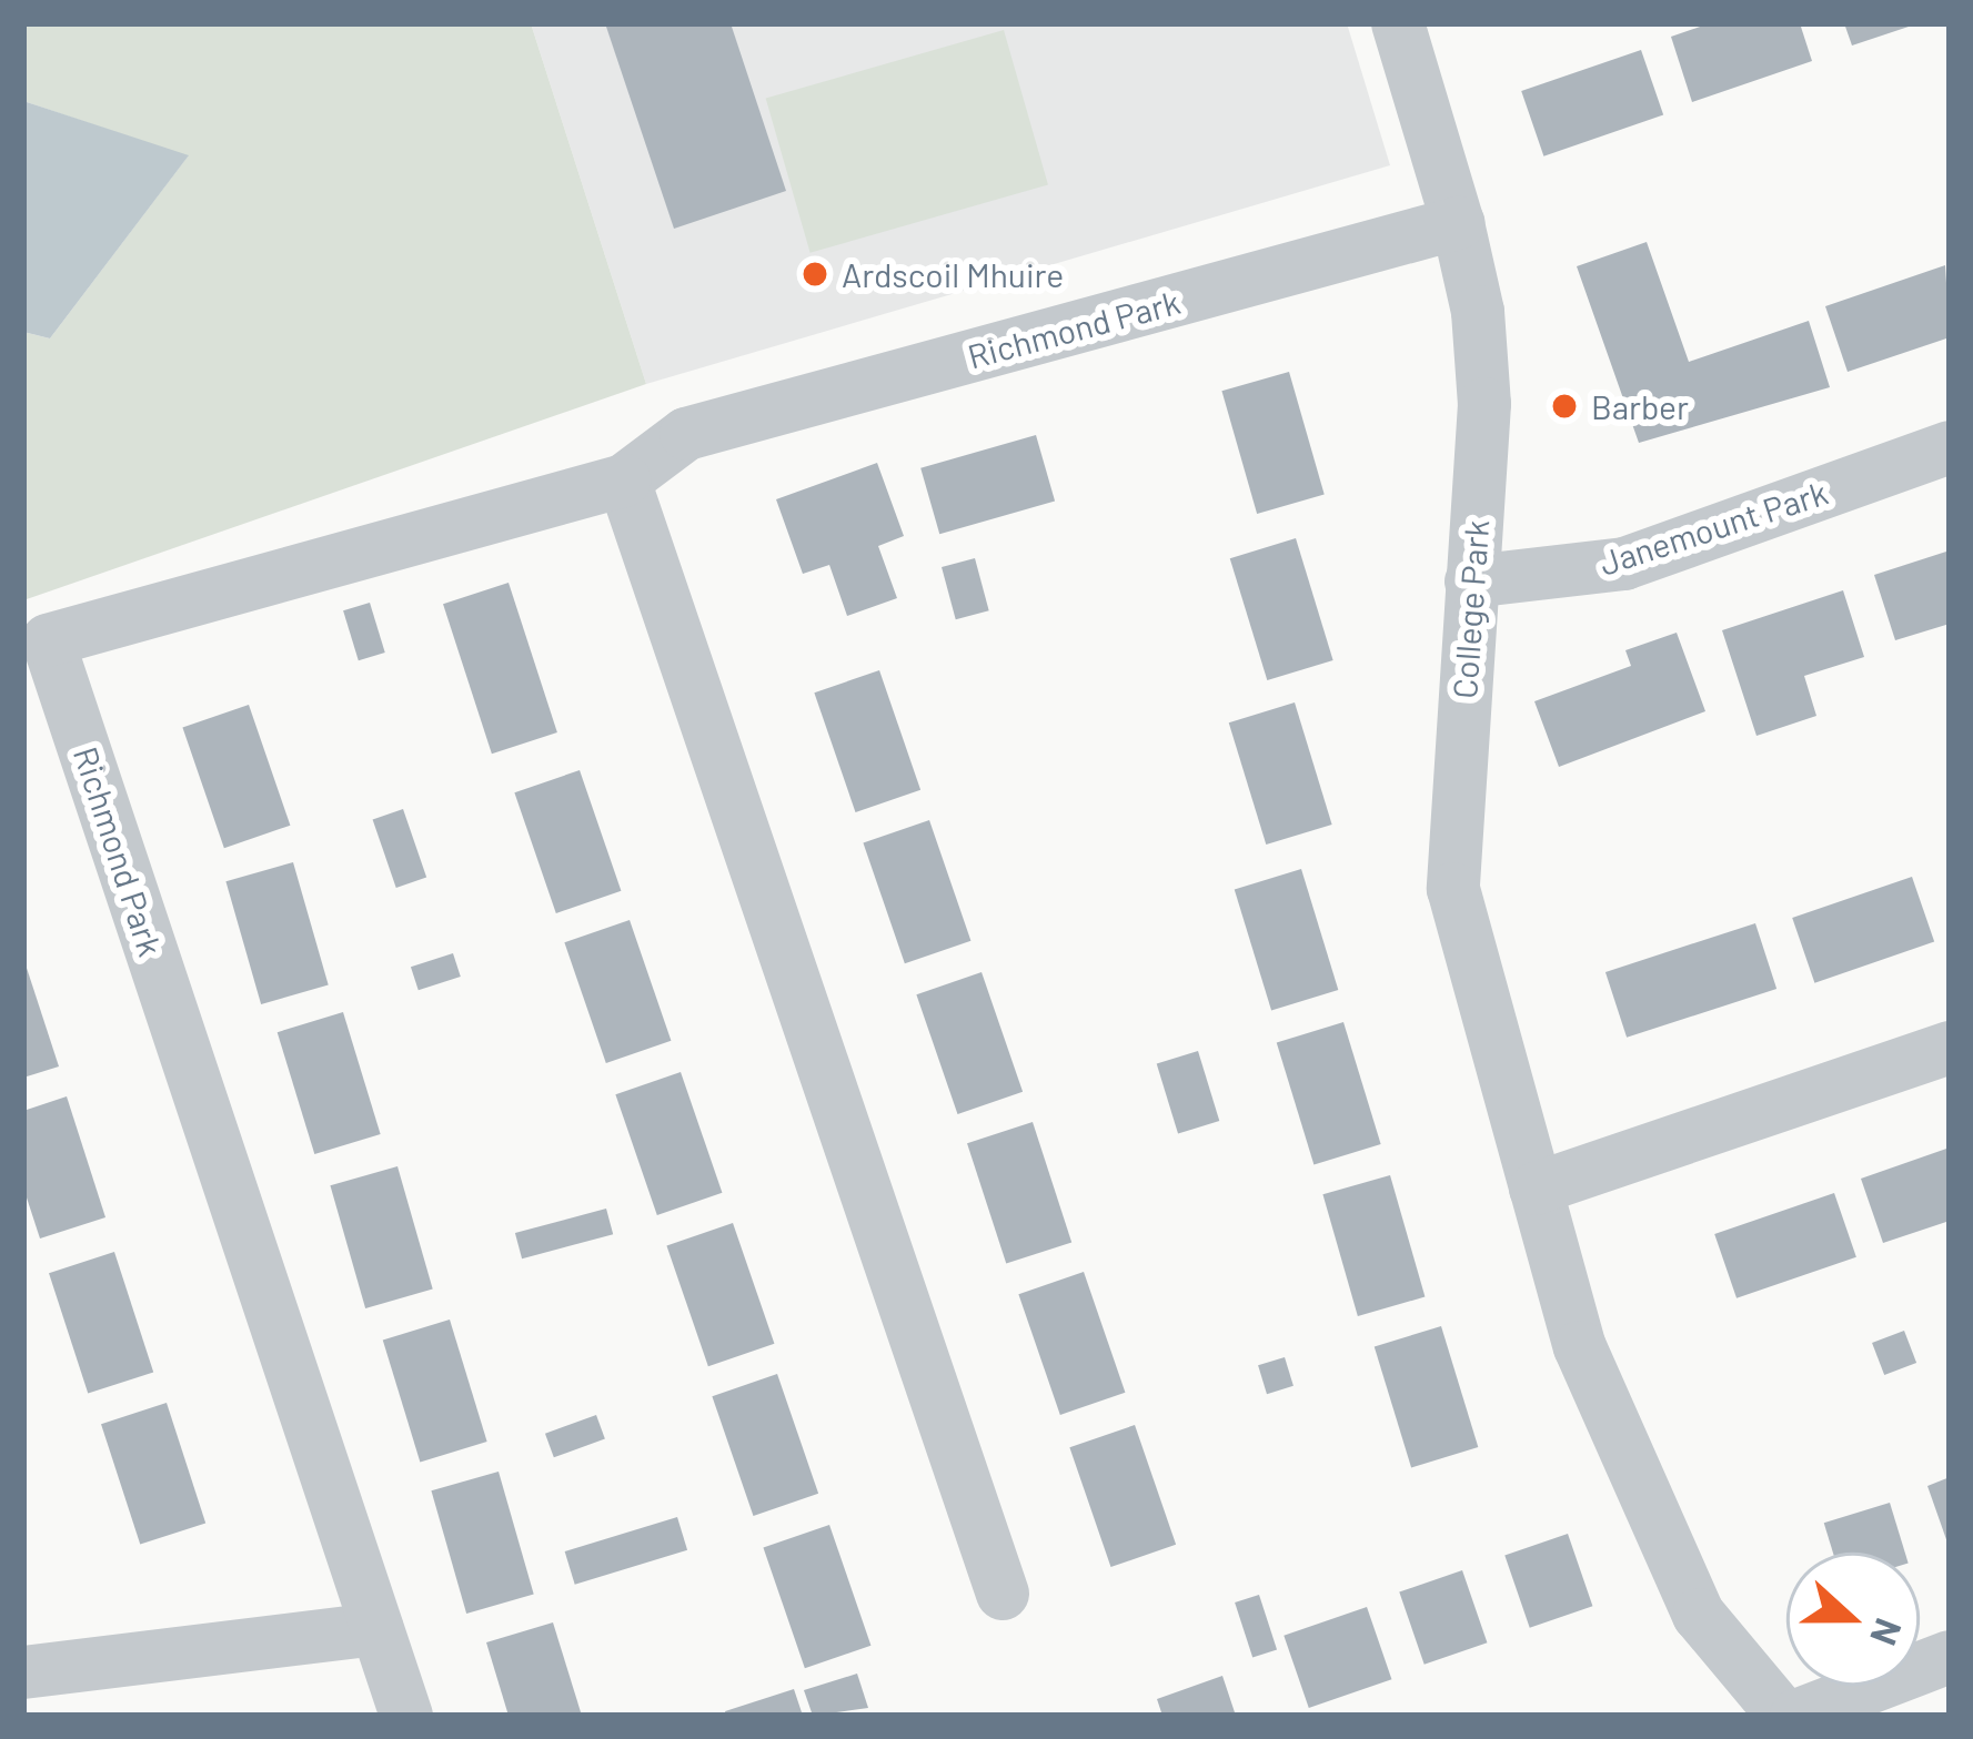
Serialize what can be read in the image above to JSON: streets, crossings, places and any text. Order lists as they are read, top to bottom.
{
  "streets": {
    "street": ["Richmond Park", "Janemount Park", "College Park"]
  },
  "crossings": [
    ["Richmond Park", "College Park"],
    ["Janemount Park", "College Park"]
  ],
  "places": ["Ardscoil Mhuire", "Barber"],
  "north": "right"
}
